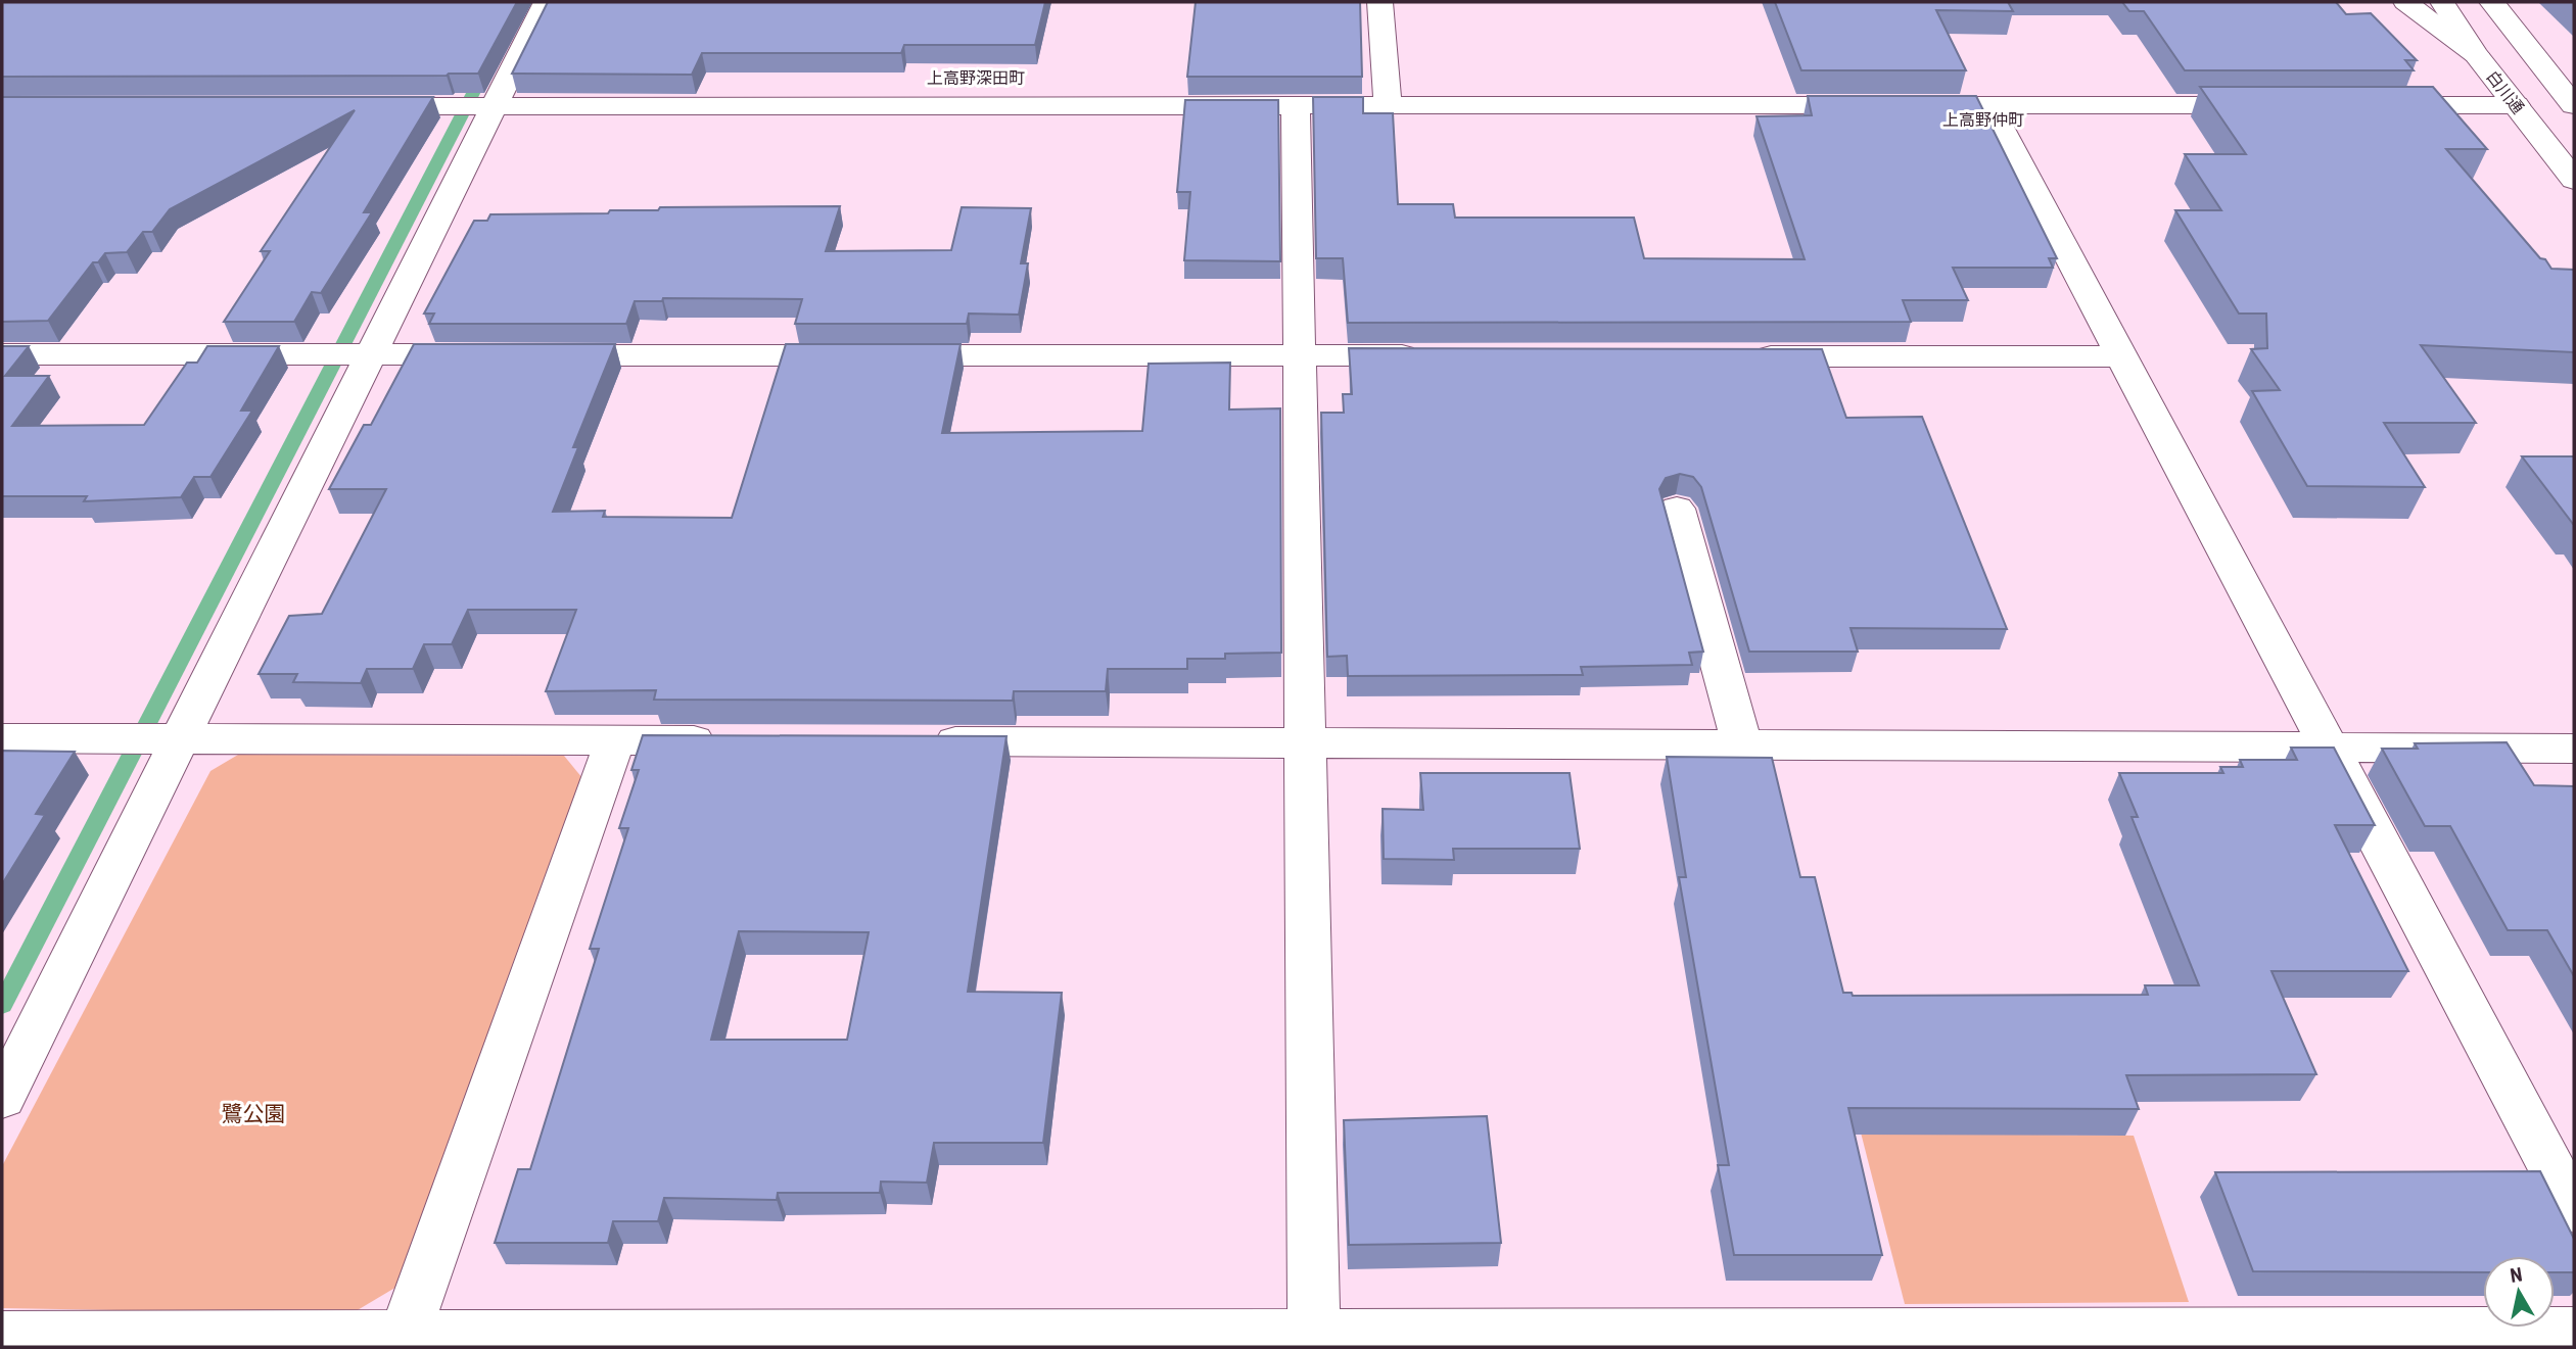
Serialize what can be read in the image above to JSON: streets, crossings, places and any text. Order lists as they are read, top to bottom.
{
  "streets": {
    "street": ["白川通"]
  },
  "districts": ["上高野深田町", "上高野仲町"],
  "parks": ["鷺公園"],
  "north": "top"
}
